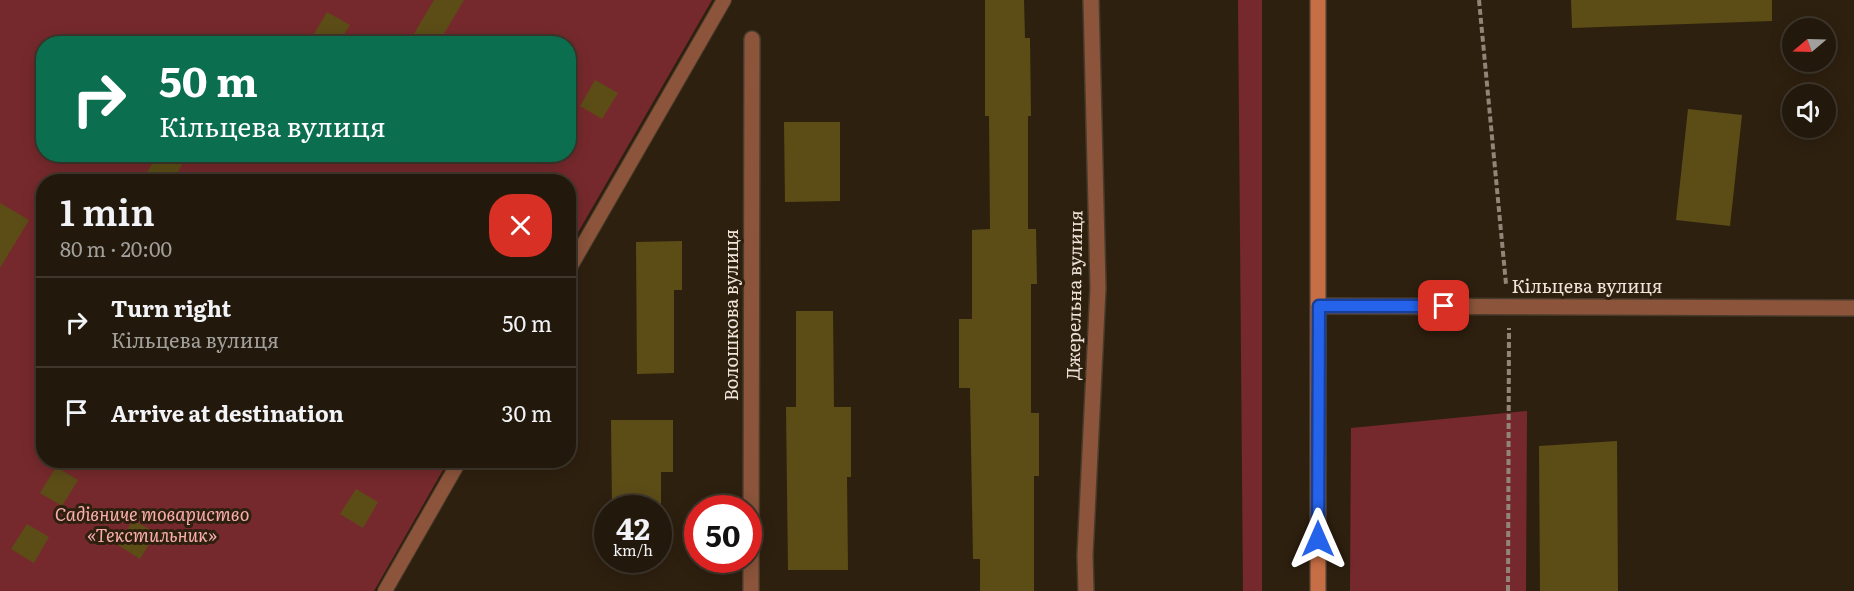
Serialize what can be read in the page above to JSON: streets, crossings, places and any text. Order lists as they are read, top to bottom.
{
  "streets": {
    "street": ["Кільцева вулиця", "Джерельна вулиця", "Волошкова вулиця"]
  },
  "parks": ["Садівниче товариство «Текстильник»"],
  "north": "left",
  "page": {
    "turn": ["50 m", "Кільцева вулиця"],
    "heading": ["1 min", "80 m · 20:00"],
    "list": [
      {
        "name": "Turn right",
        "note": "Кільцева вулиця",
        "value": "50 m"
      },
      {
        "name": "Arrive at destination",
        "value": "30 m"
      }
    ],
    "speed": "42 km/h",
    "limit": "50"
  }
}
